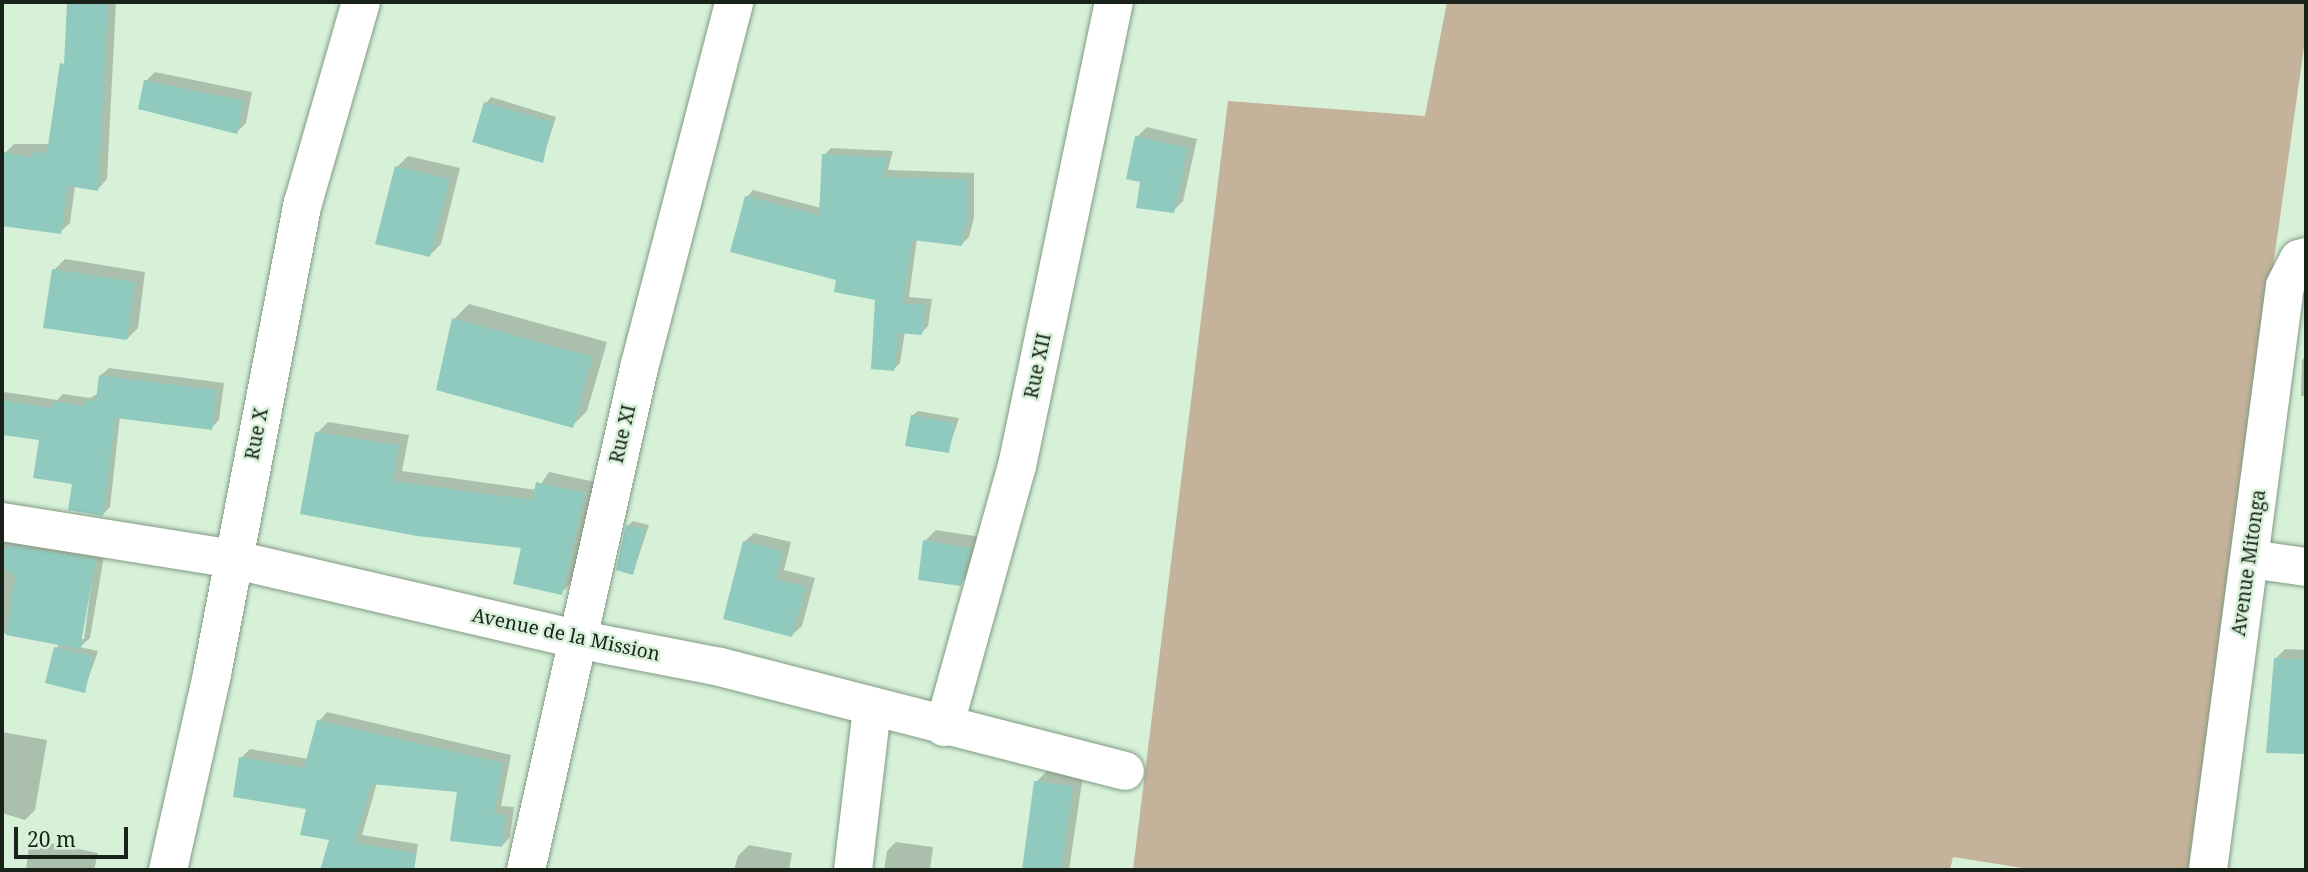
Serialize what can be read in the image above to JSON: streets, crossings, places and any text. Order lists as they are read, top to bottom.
{
  "streets": {
    "street": [
      "Rue XII",
      "Rue X",
      "Rue XI",
      "Avenue Mitonga",
      "Avenue de la Mission"
    ]
  },
  "crossings": [
    ["Rue XII", "Avenue de la Mission"],
    ["Rue X", "Avenue de la Mission"],
    ["Rue XI", "Avenue de la Mission"]
  ],
  "scale_bar": "20 m"
}
